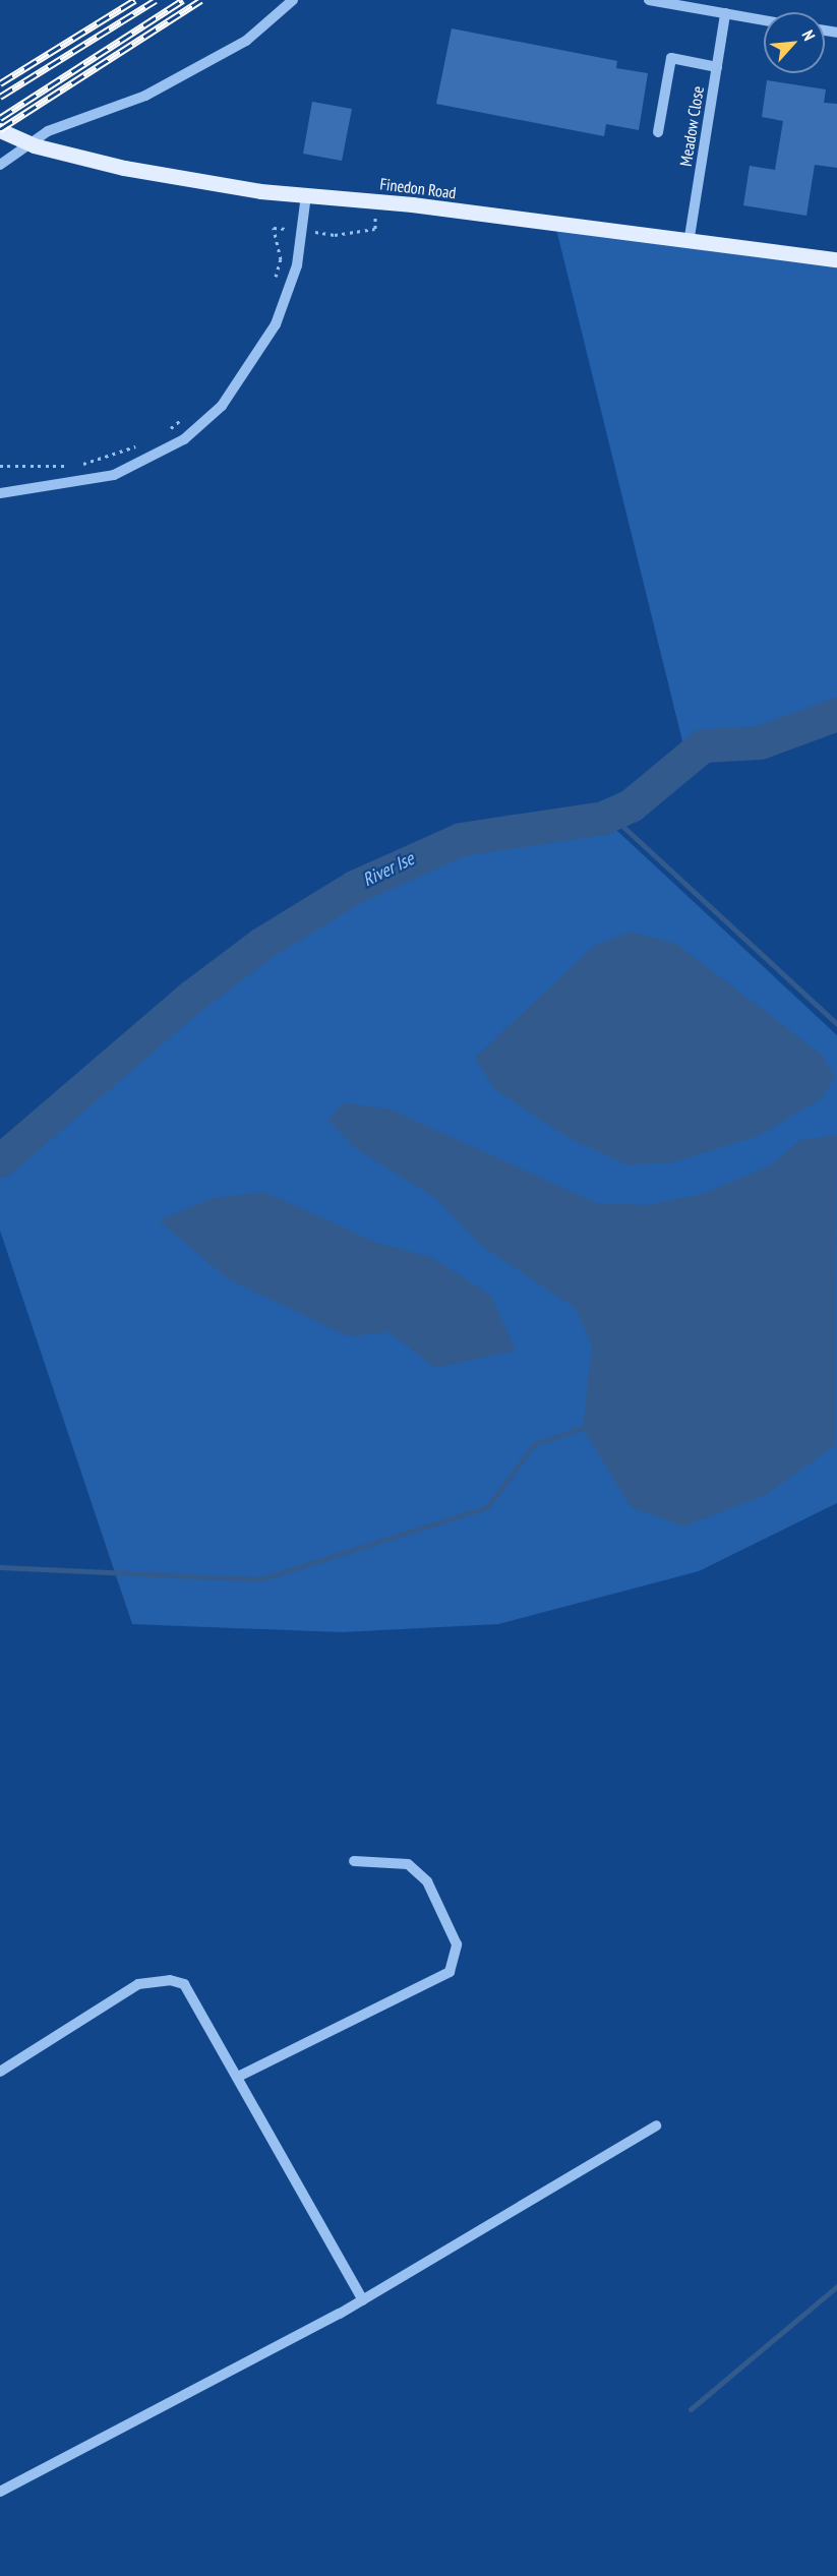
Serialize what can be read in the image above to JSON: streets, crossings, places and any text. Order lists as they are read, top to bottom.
{
  "streets": {
    "main road": ["Finedon Road"],
    "street": ["Meadow Close"]
  },
  "crossings": [
    ["Meadow Close", "Finedon Road"]
  ],
  "water": ["River Ise"],
  "north": "top right"
}
